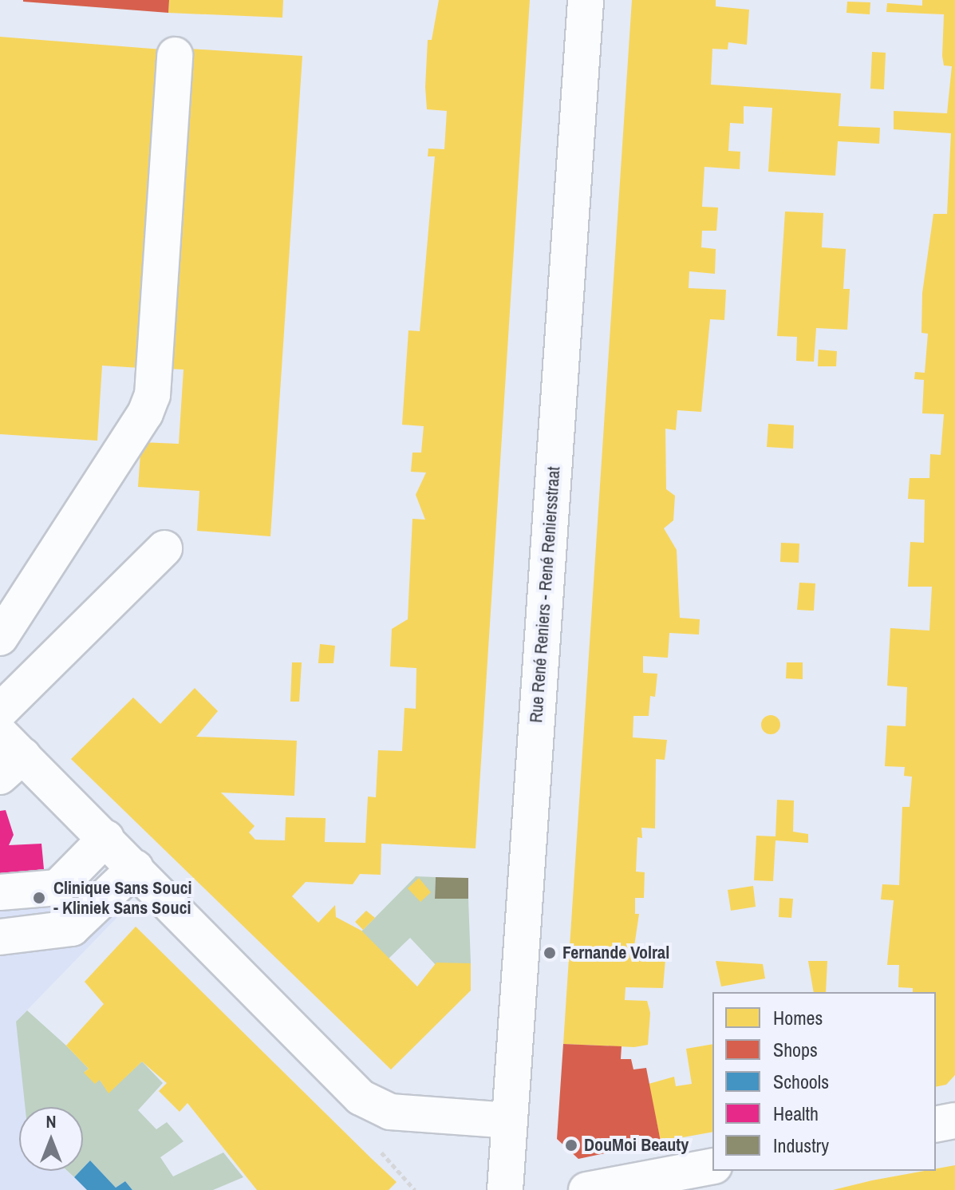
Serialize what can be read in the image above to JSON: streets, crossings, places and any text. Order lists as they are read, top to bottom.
{
  "streets": {
    "street": ["Rue René Reniers - René Reniersstraat"]
  },
  "places": ["Clinique Sans Souci - Kliniek Sans Souci", "Fernande Volral", "DouMoi Beauty"],
  "legend": [
    "Homes",
    "Shops",
    "Schools",
    "Health",
    "Industry"
  ],
  "north": "top"
}
